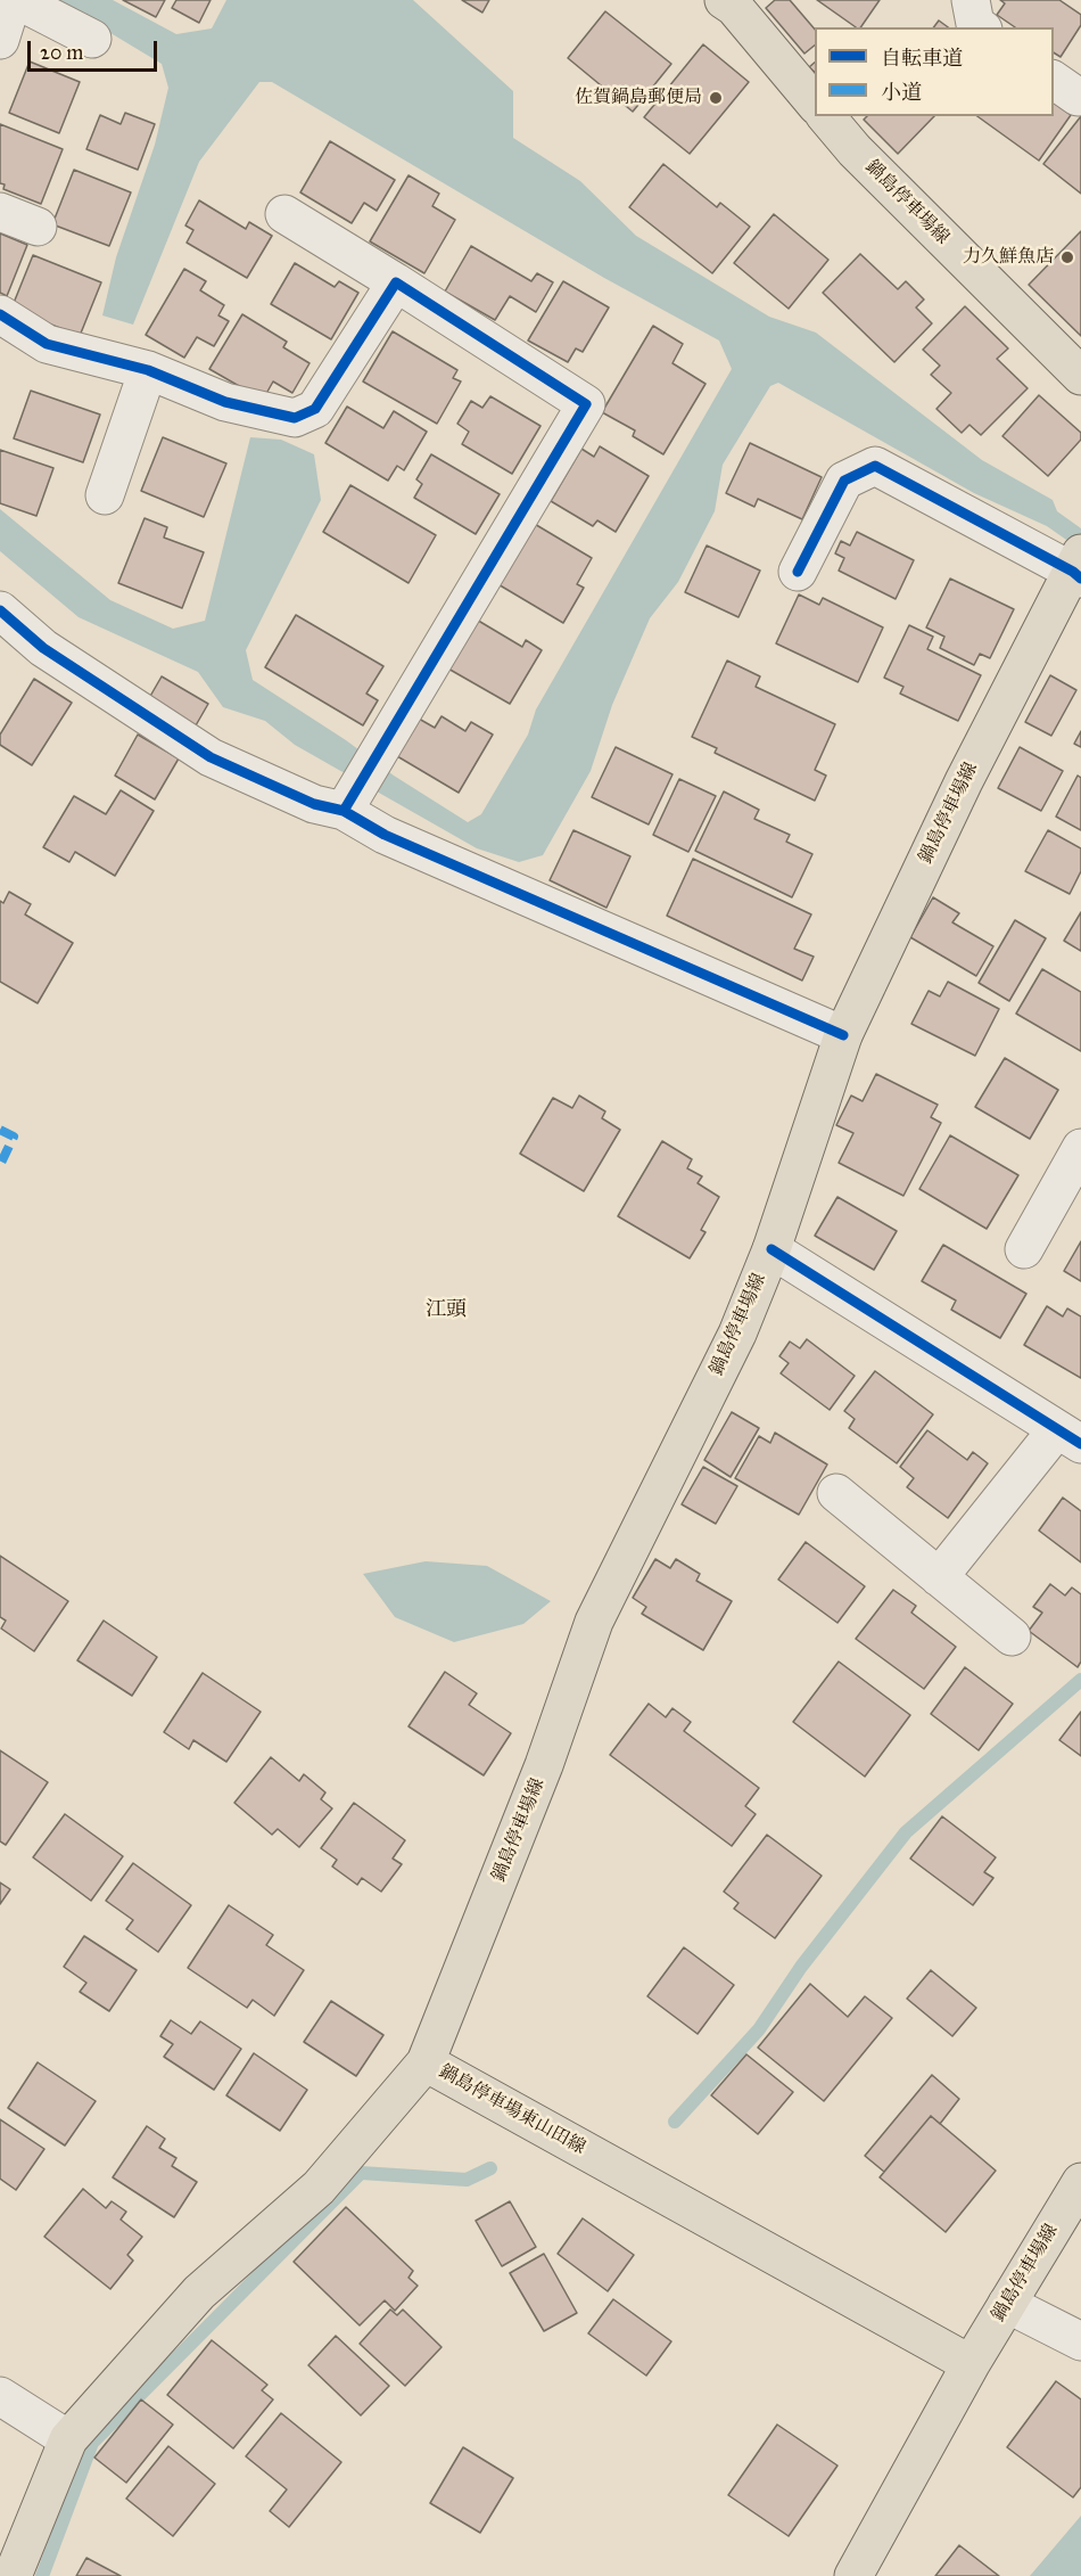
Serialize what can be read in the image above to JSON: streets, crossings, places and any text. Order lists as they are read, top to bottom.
{
  "streets": {
    "main road": ["鍋島停車場線", "鍋島停車場東山田線"]
  },
  "crossings": [
    ["鍋島停車場線", "鍋島停車場東山田線"]
  ],
  "districts": ["江頭"],
  "places": ["佐賀鍋島郵便局", "力久鮮魚店"],
  "legend": ["自転車道", "小道"],
  "scale_bar": "20 m"
}
